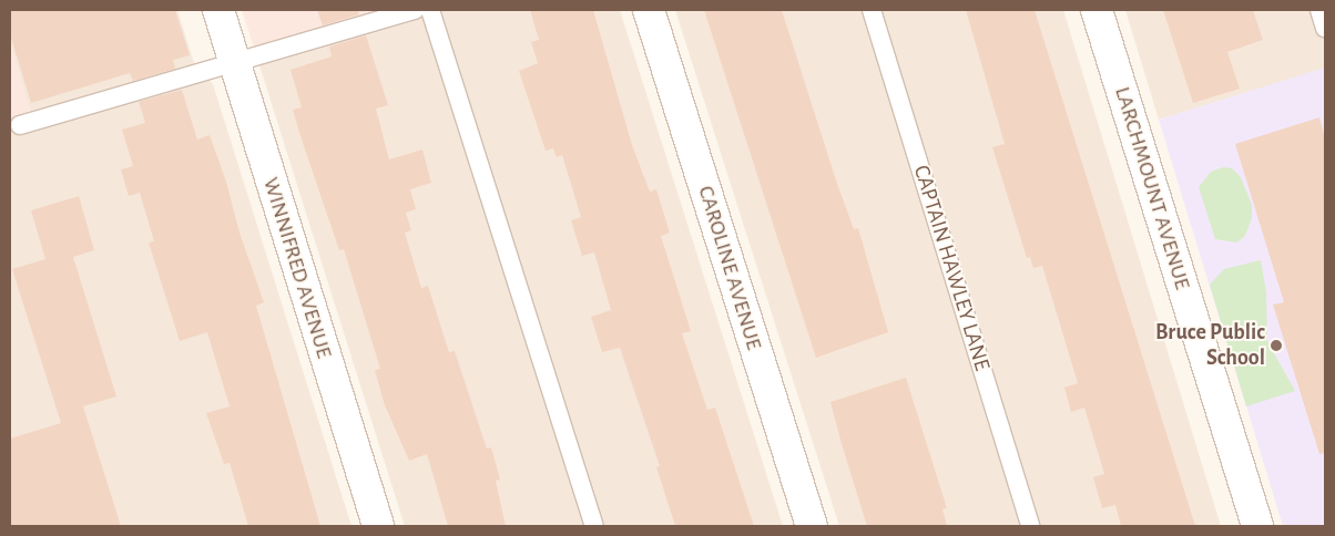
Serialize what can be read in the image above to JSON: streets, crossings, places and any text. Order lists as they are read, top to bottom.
{
  "streets": {
    "street": ["LARCHMOUNT AVENUE", "WINNIFRED AVENUE", "CAROLINE AVENUE"],
    "lane": ["CAPTAIN HAWLEY LANE"]
  },
  "places": ["Bruce Public School"]
}
